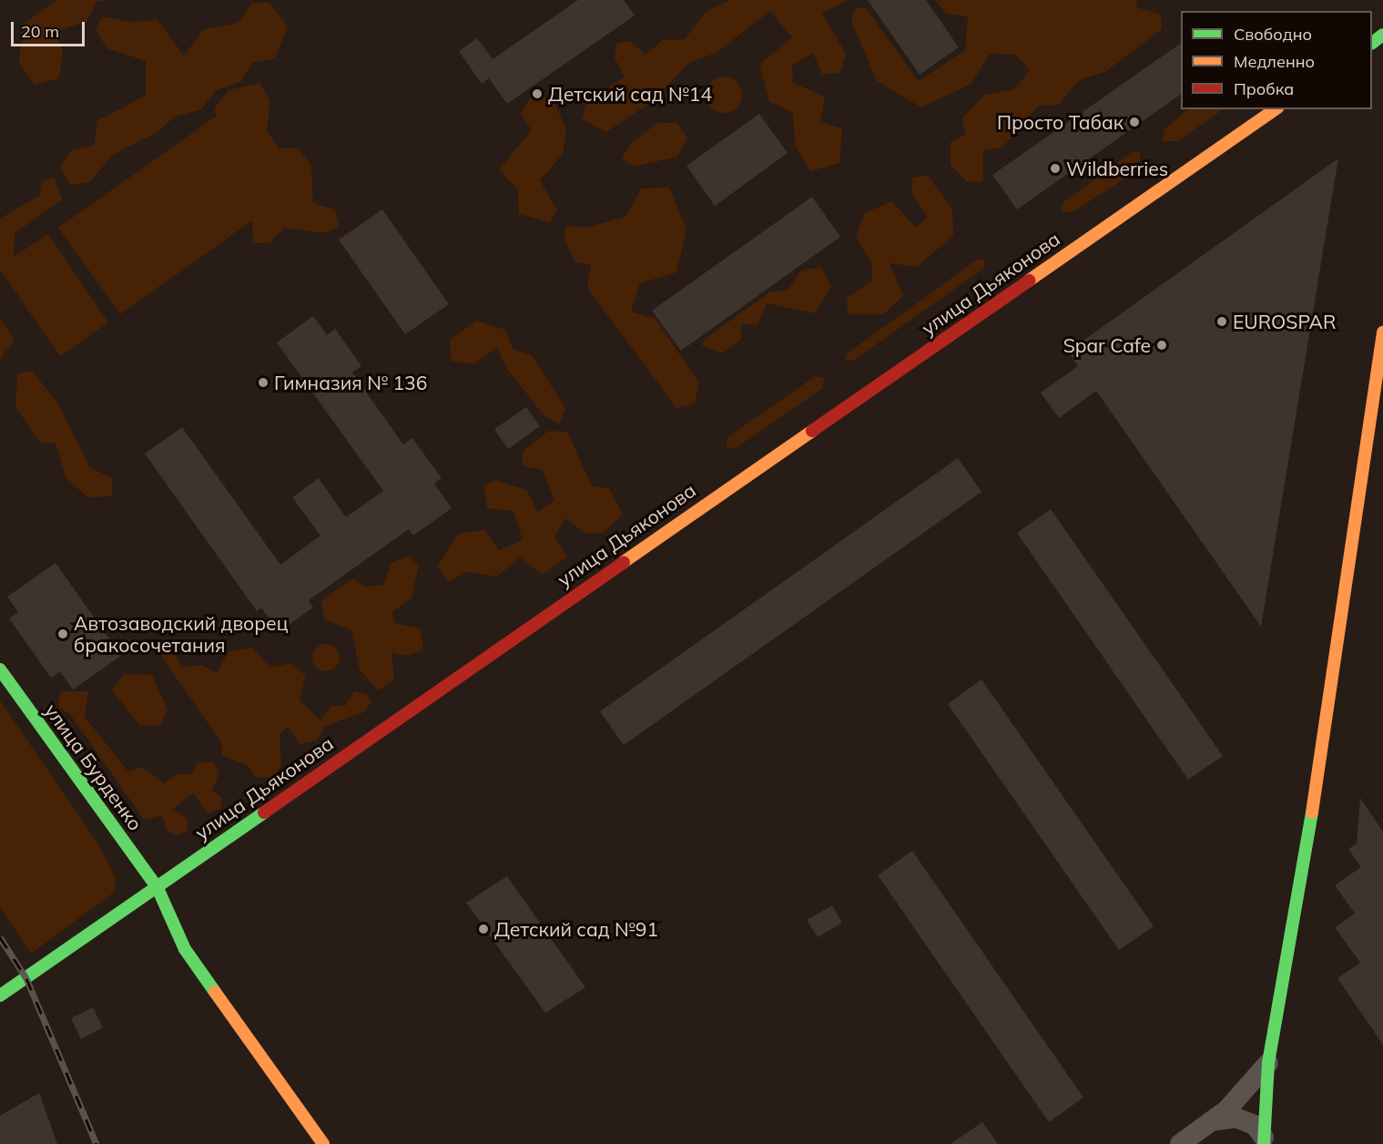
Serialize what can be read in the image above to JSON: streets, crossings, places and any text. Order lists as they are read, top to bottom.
{
  "streets": {
    "main road": ["улица Дьяконова", "улица Бурденко"]
  },
  "crossings": [
    ["улица Дьяконова", "улица Бурденко"]
  ],
  "places": [
    "Детский сад №14",
    "Просто Табак",
    "Wildberries",
    "EUROSPAR",
    "Spar Cafe",
    "Гимназия № 136",
    "Автозаводский дворец бракосочетания",
    "Детский сад №91"
  ],
  "legend": ["Свободно", "Медленно", "Пробка"],
  "scale_bar": "20 m"
}
